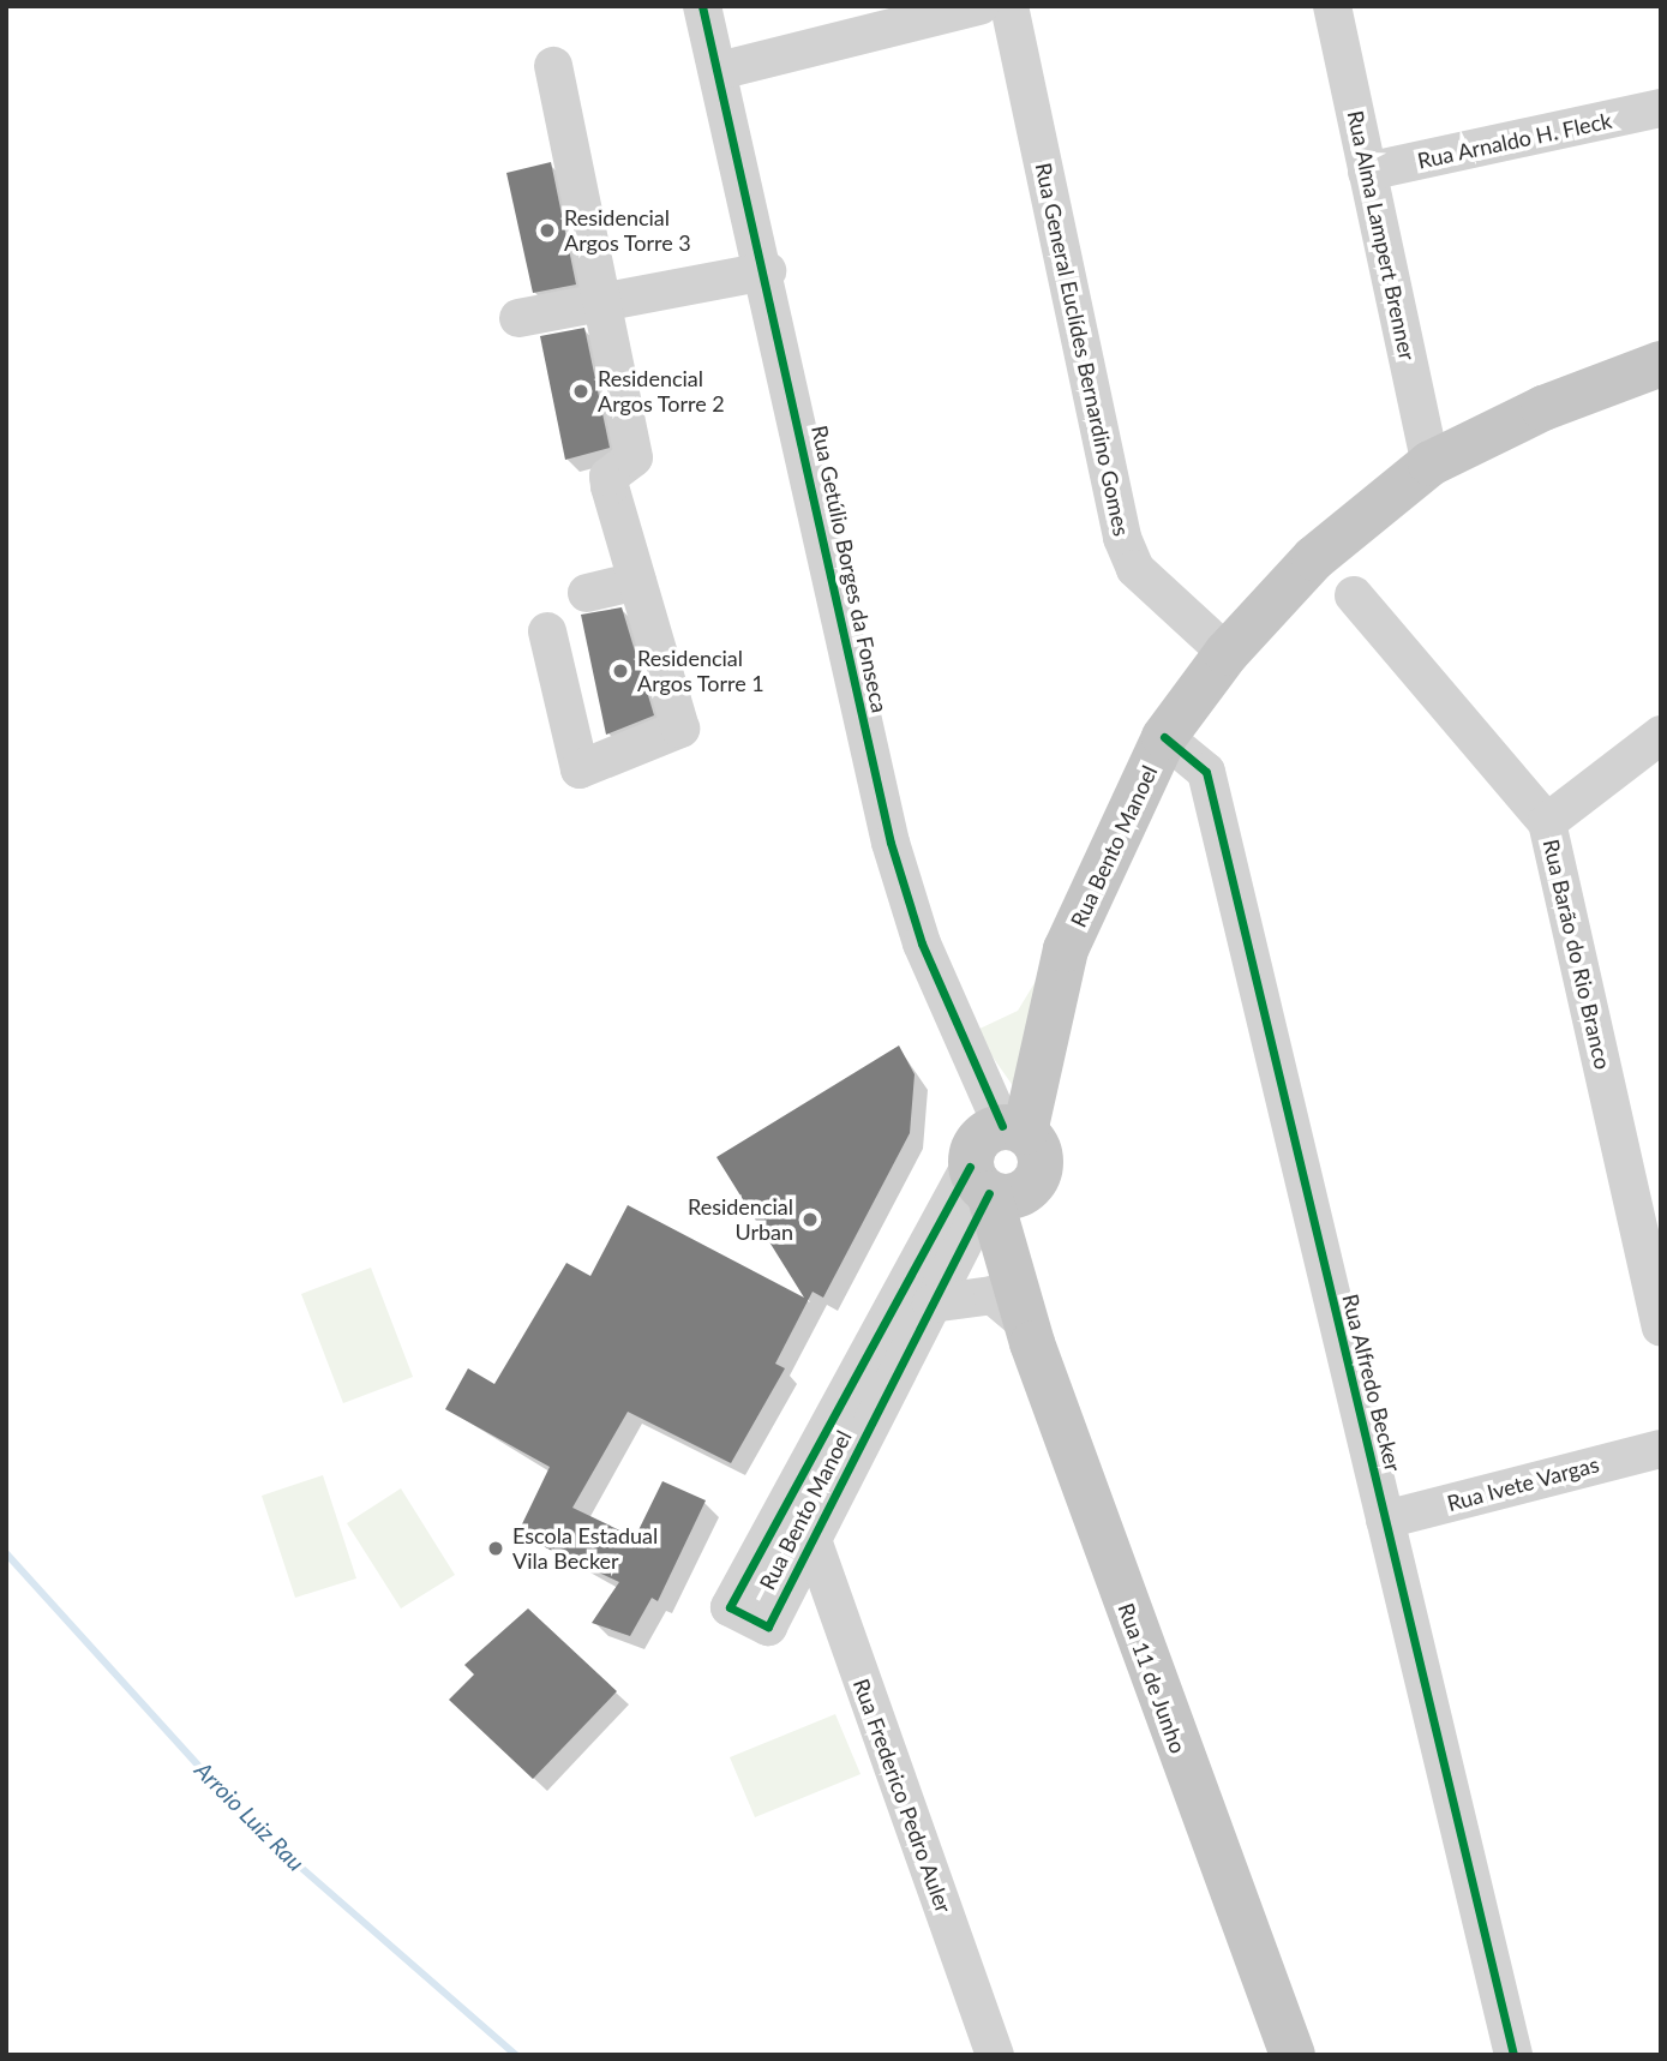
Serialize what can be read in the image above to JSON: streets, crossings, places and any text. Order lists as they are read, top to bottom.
{
  "streets": {
    "main road": ["Rua Bento Manoel", "Rua 11 de Junho"],
    "street": [
      "Rua Arnaldo H. Fleck",
      "Rua Alma Lampert Brenner",
      "Rua General Euclídes Bernardino Gomes",
      "Rua Getúlio Borges da Fonseca",
      "Rua Barão do Rio Branco",
      "Rua Alfredo Becker",
      "Rua Ivete Vargas",
      "Rua Frederico Pedro Auler"
    ]
  },
  "crossings": [
    ["Rua Arnaldo H. Fleck", "Rua Alma Lampert Brenner"],
    ["Rua Alma Lampert Brenner", "Rua Bento Manoel"],
    ["Rua General Euclídes Bernardino Gomes", "Rua Bento Manoel"],
    ["Rua Getúlio Borges da Fonseca", "Rua Bento Manoel"],
    ["Rua Bento Manoel", "Rua Alfredo Becker"],
    ["Rua Bento Manoel", "Rua 11 de Junho"],
    ["Rua Bento Manoel", "Rua Frederico Pedro Auler"],
    ["Rua Alfredo Becker", "Rua Ivete Vargas"]
  ],
  "water": ["Arroio Luiz Rau"],
  "places": [
    "Residencial Argos Torre 3",
    "Residencial Argos Torre 2",
    "Residencial Argos Torre 1",
    "Residencial Urban",
    "Escola Estadual Vila Becker"
  ]
}
